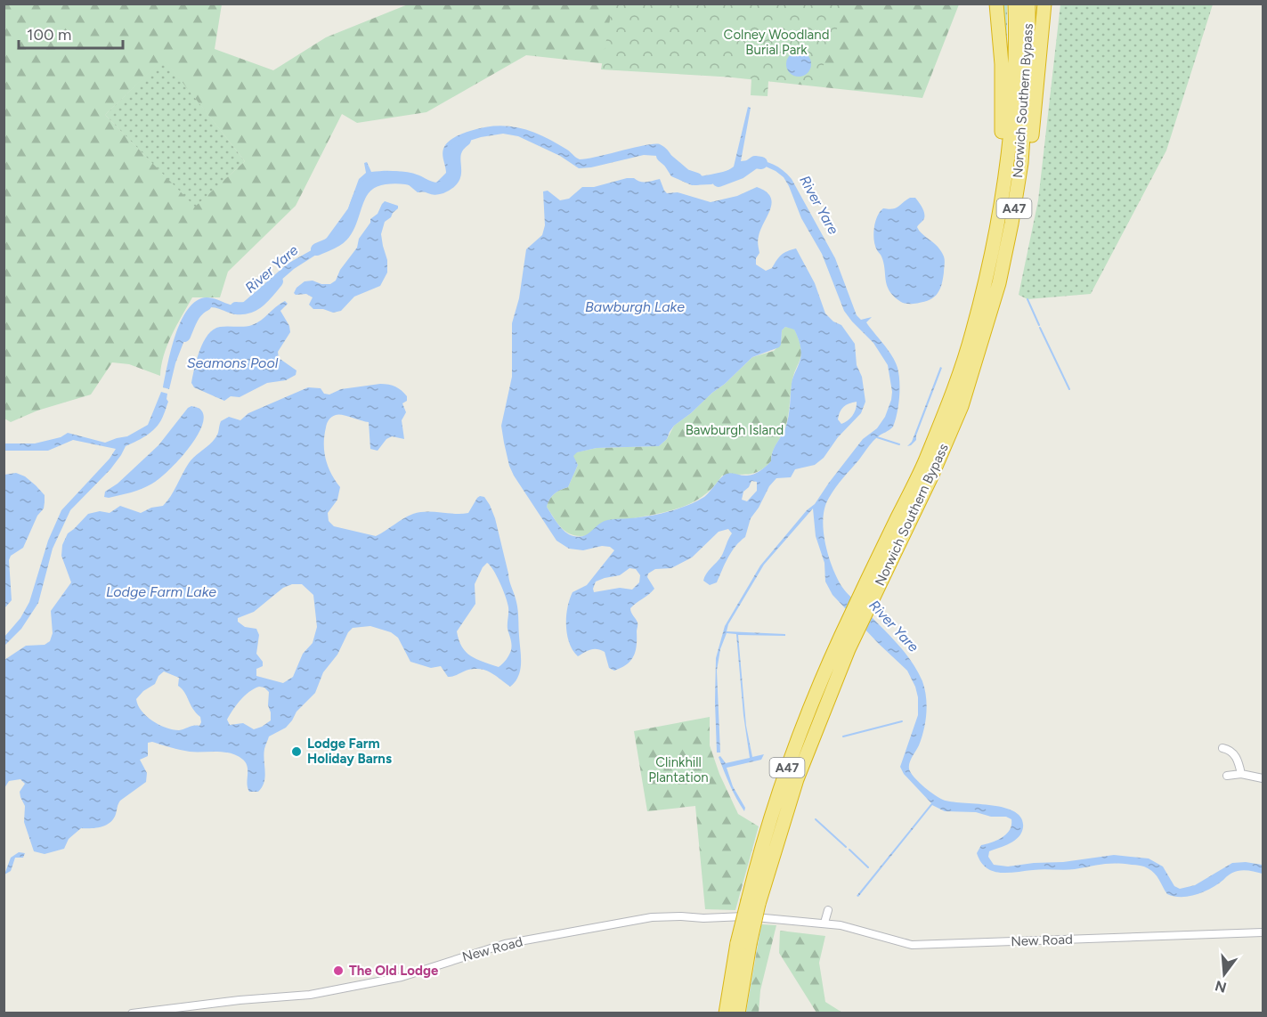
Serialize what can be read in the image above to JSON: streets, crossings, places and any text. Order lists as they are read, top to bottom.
{
  "streets": {
    "highway": ["Norwich Southern Bypass", "A47"],
    "street": ["New Road"]
  },
  "crossings": [
    ["Norwich Southern Bypass", "A47"]
  ],
  "water": [
    "River Yare",
    "Bawburgh Lake",
    "Seamons Pool",
    "Lodge Farm Lake"
  ],
  "parks": ["Colney Woodland Burial Park", "Bawburgh Island", "Clinkhill Plantation"],
  "places": ["Lodge Farm Holiday Barns", "The Old Lodge"],
  "scale_bar": "100 m",
  "north": "bottom"
}
